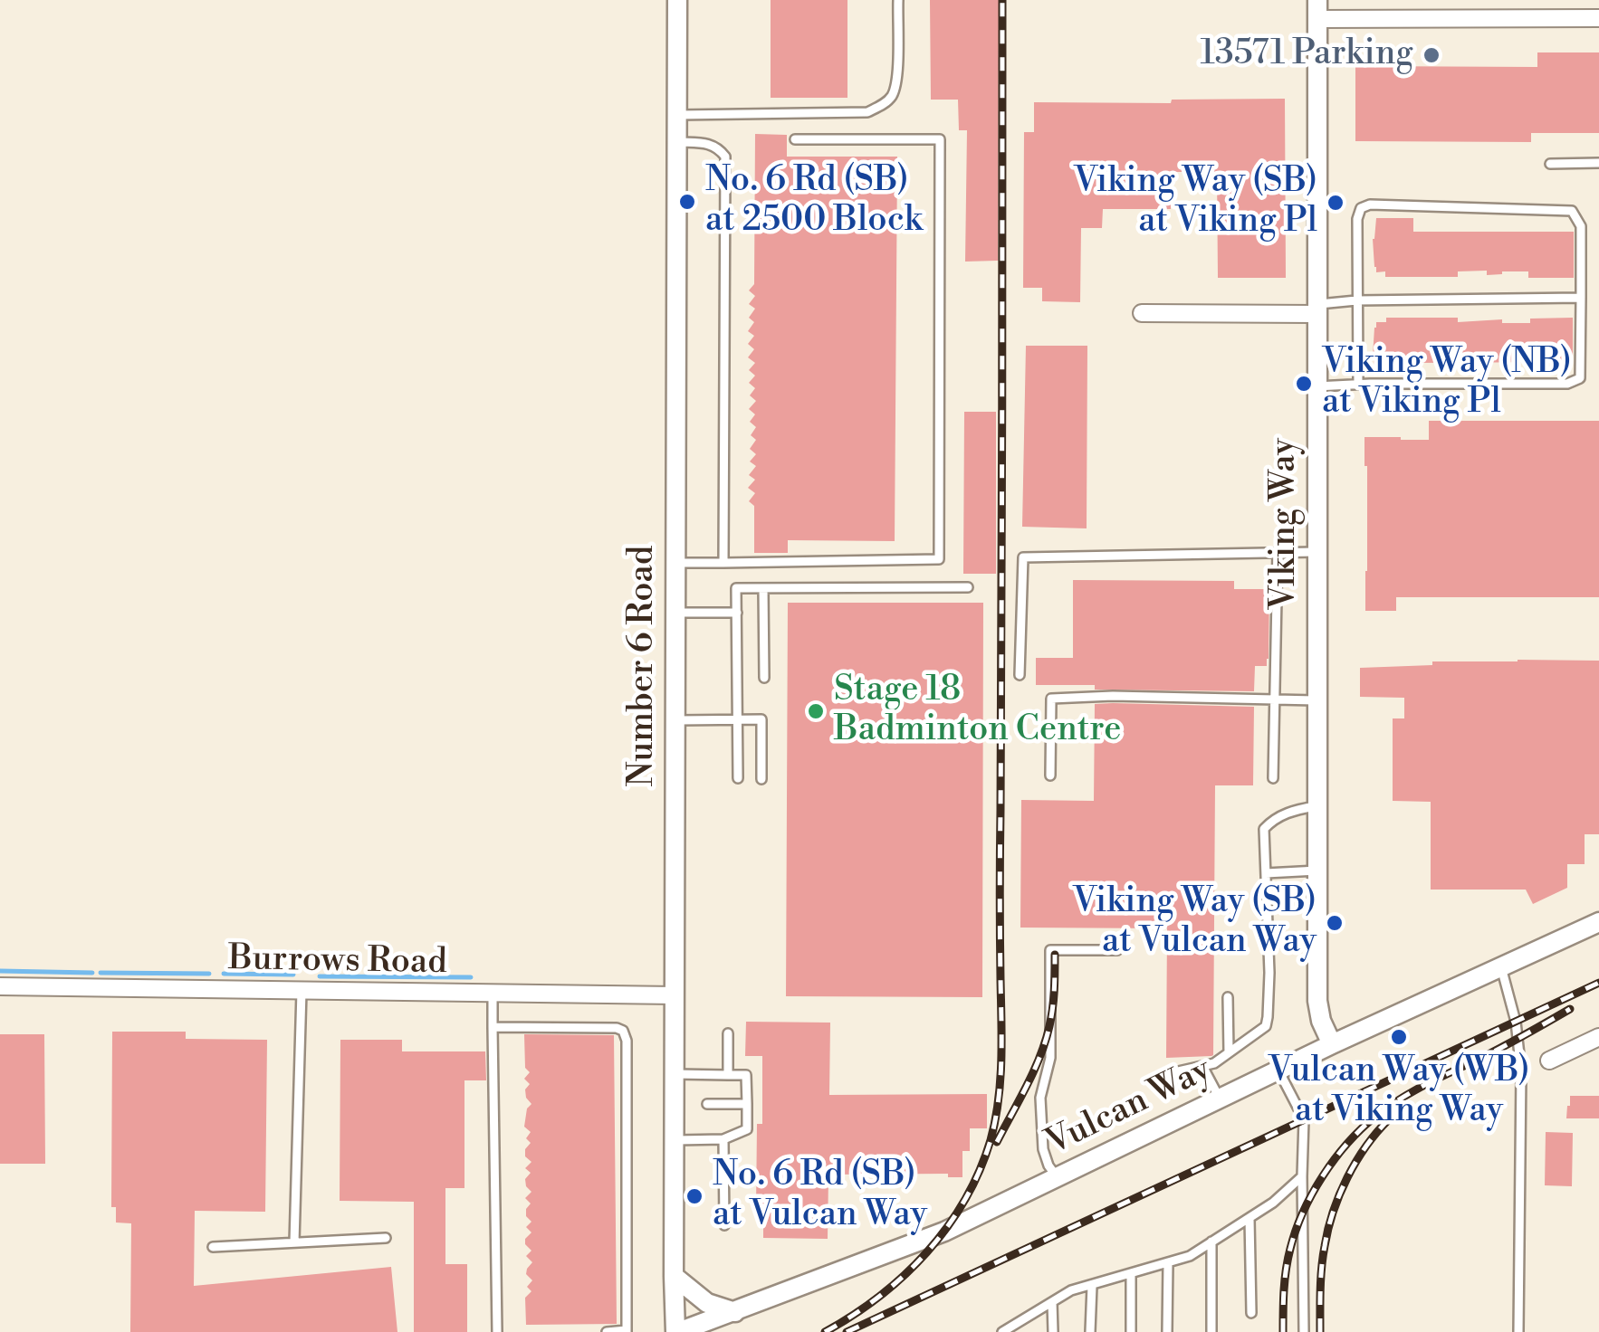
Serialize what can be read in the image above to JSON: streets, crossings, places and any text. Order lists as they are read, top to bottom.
{
  "streets": {
    "street": [
      "Viking Way",
      "Number 6 Road",
      "Burrows Road",
      "Vulcan Way"
    ]
  },
  "crossings": [
    ["Viking Way", "Vulcan Way"],
    ["Number 6 Road", "Burrows Road"],
    ["Number 6 Road", "Vulcan Way"]
  ],
  "places": [
    "13571 Parking",
    "No. 6 Rd (SB) at 2500 Block",
    "Viking Way (SB) at Viking Pl",
    "Viking Way (NB) at Viking Pl",
    "Stage 18 Badminton Centre",
    "Viking Way (SB) at Vulcan Way",
    "Vulcan Way (WB) at Viking Way",
    "No. 6 Rd (SB) at Vulcan Way"
  ]
}
